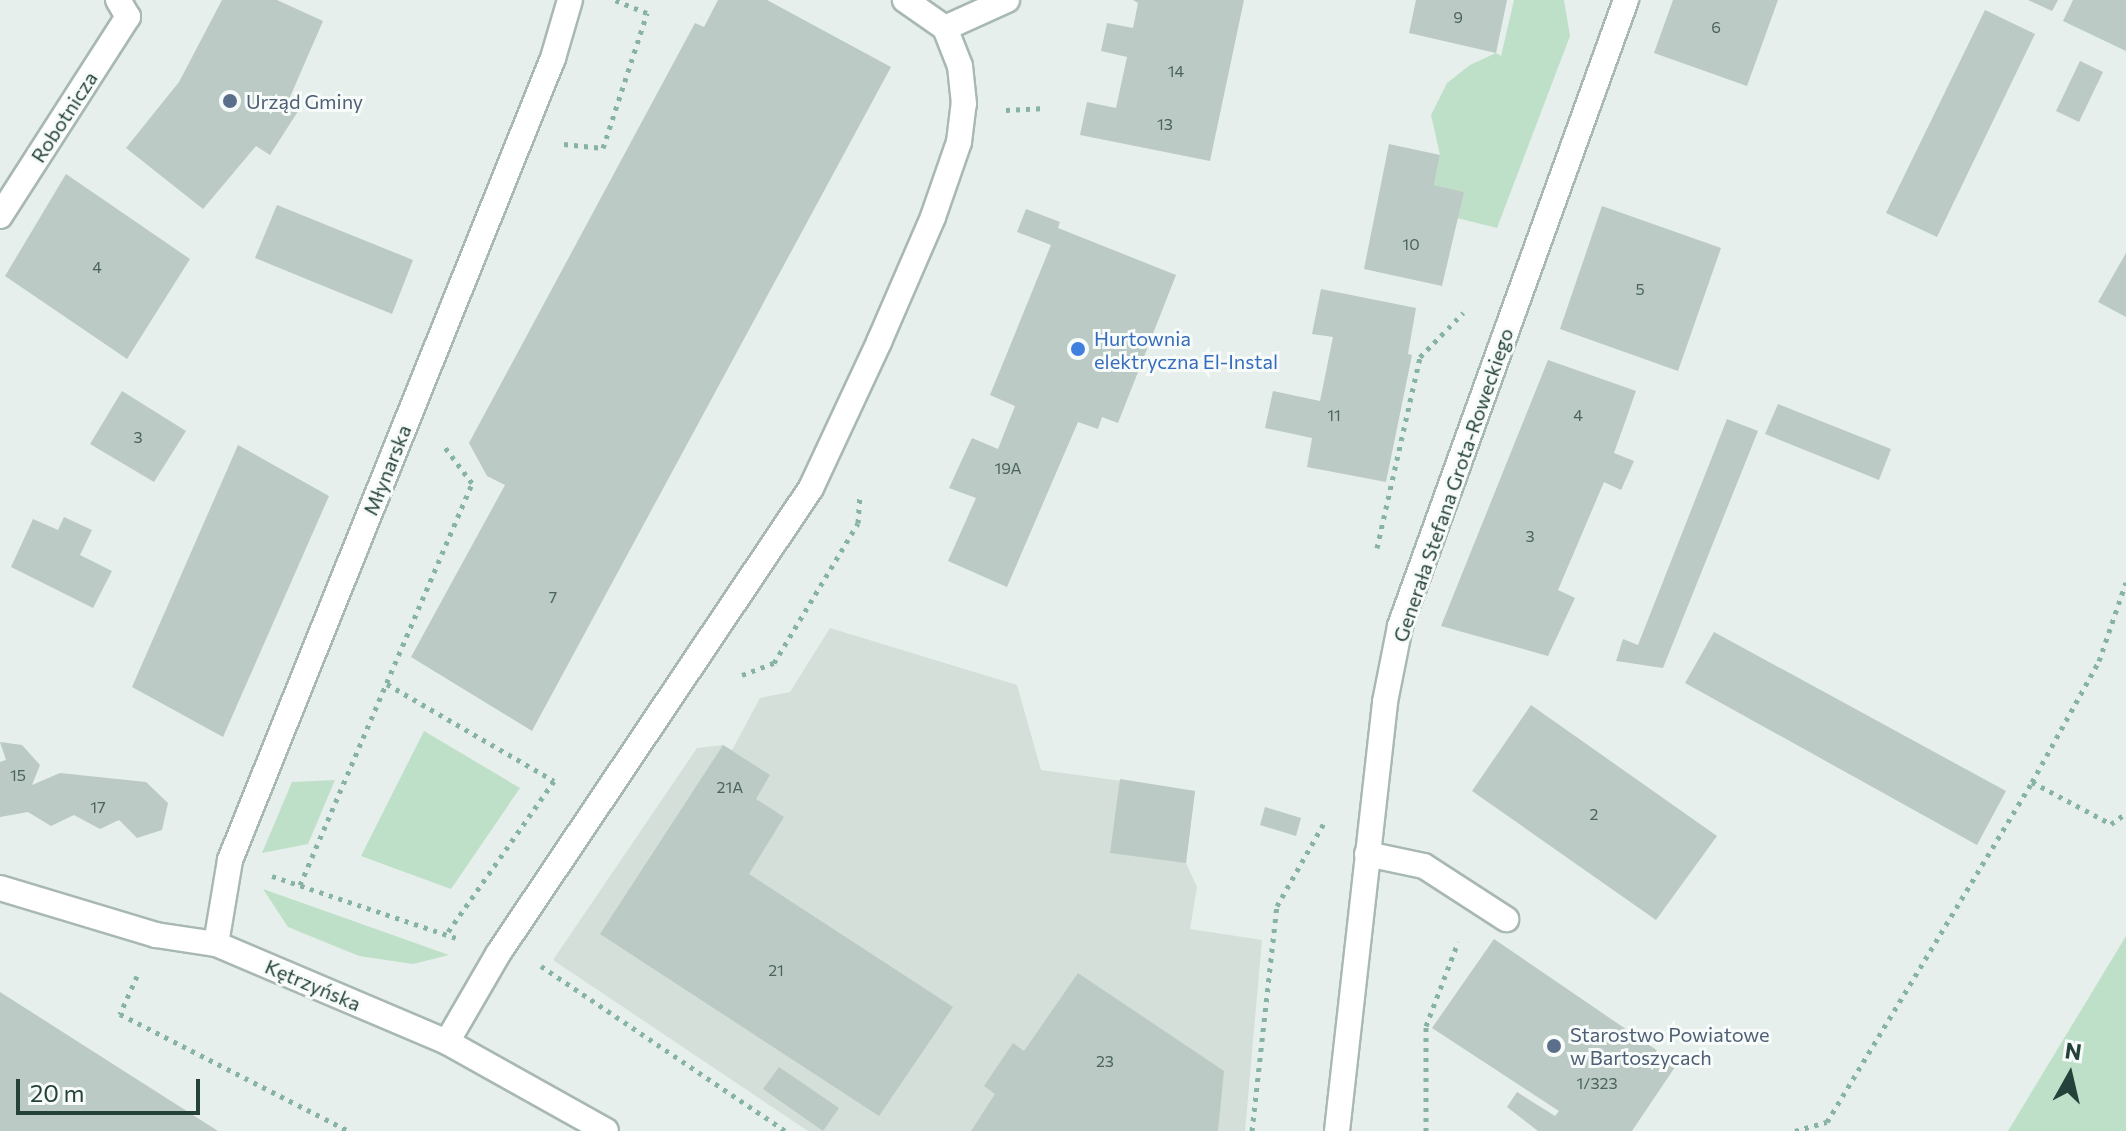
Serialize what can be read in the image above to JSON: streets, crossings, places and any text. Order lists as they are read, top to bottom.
{
  "streets": {
    "street": [
      "Robotnicza",
      "Młynarska",
      "Generała Stefana Grota-Roweckiego",
      "Kętrzyńska"
    ]
  },
  "crossings": [
    ["Młynarska", "Kętrzyńska"]
  ],
  "places": ["Urząd Gminy", "Hurtownia elektryczna El-Instal", "Starostwo Powiatowe w Bartoszycach"],
  "house_numbers": [
    "9",
    "6",
    "14",
    "13",
    "10",
    "4",
    "5",
    "11",
    "4",
    "3",
    "19A",
    "3",
    "7",
    "15",
    "21A",
    "17",
    "2",
    "21",
    "23",
    "1/323"
  ],
  "scale_bar": "20 m",
  "north": "top"
}
